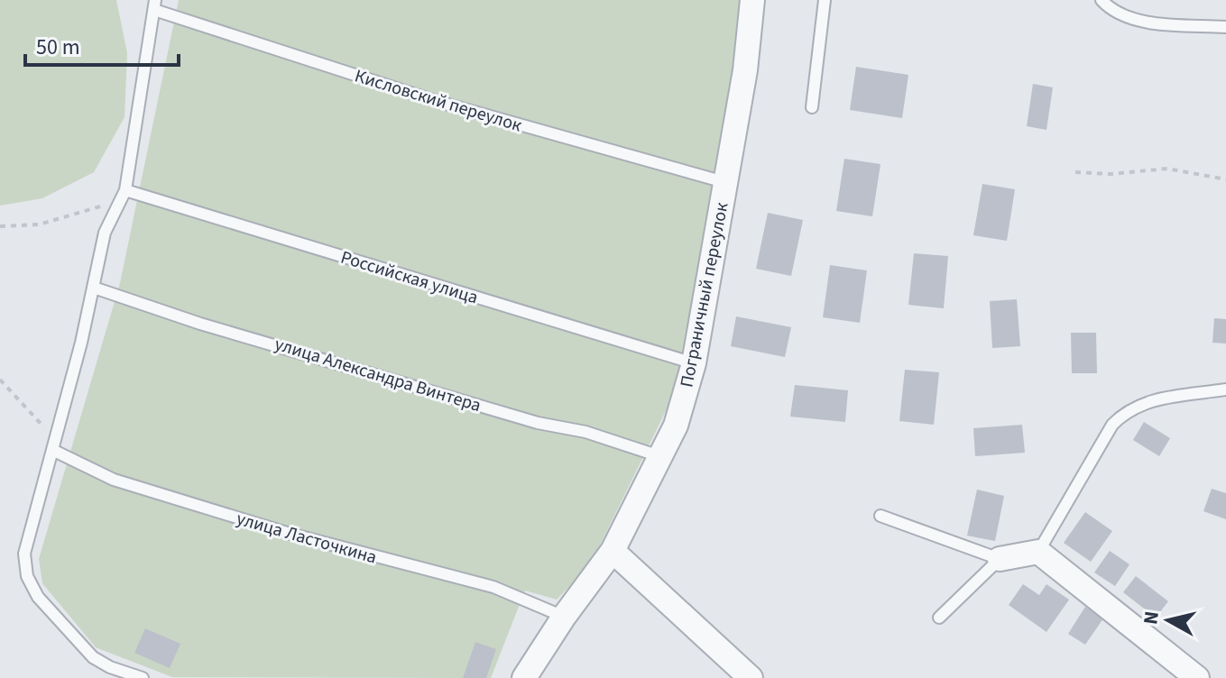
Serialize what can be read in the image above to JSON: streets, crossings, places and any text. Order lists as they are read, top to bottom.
{
  "streets": {
    "street": ["Пограничный переулок"],
    "lane": [
      "Кисловский переулок",
      "Российская улица",
      "улица Александра Винтера",
      "улица Ласточкина"
    ]
  },
  "crossings": [
    ["Кисловский переулок", "Пограничный переулок"],
    ["Российская улица", "Пограничный переулок"],
    ["Пограничный переулок", "улица Александра Винтера"],
    ["Пограничный переулок", "улица Ласточкина"]
  ],
  "scale_bar": "50 m",
  "north": "left"
}
